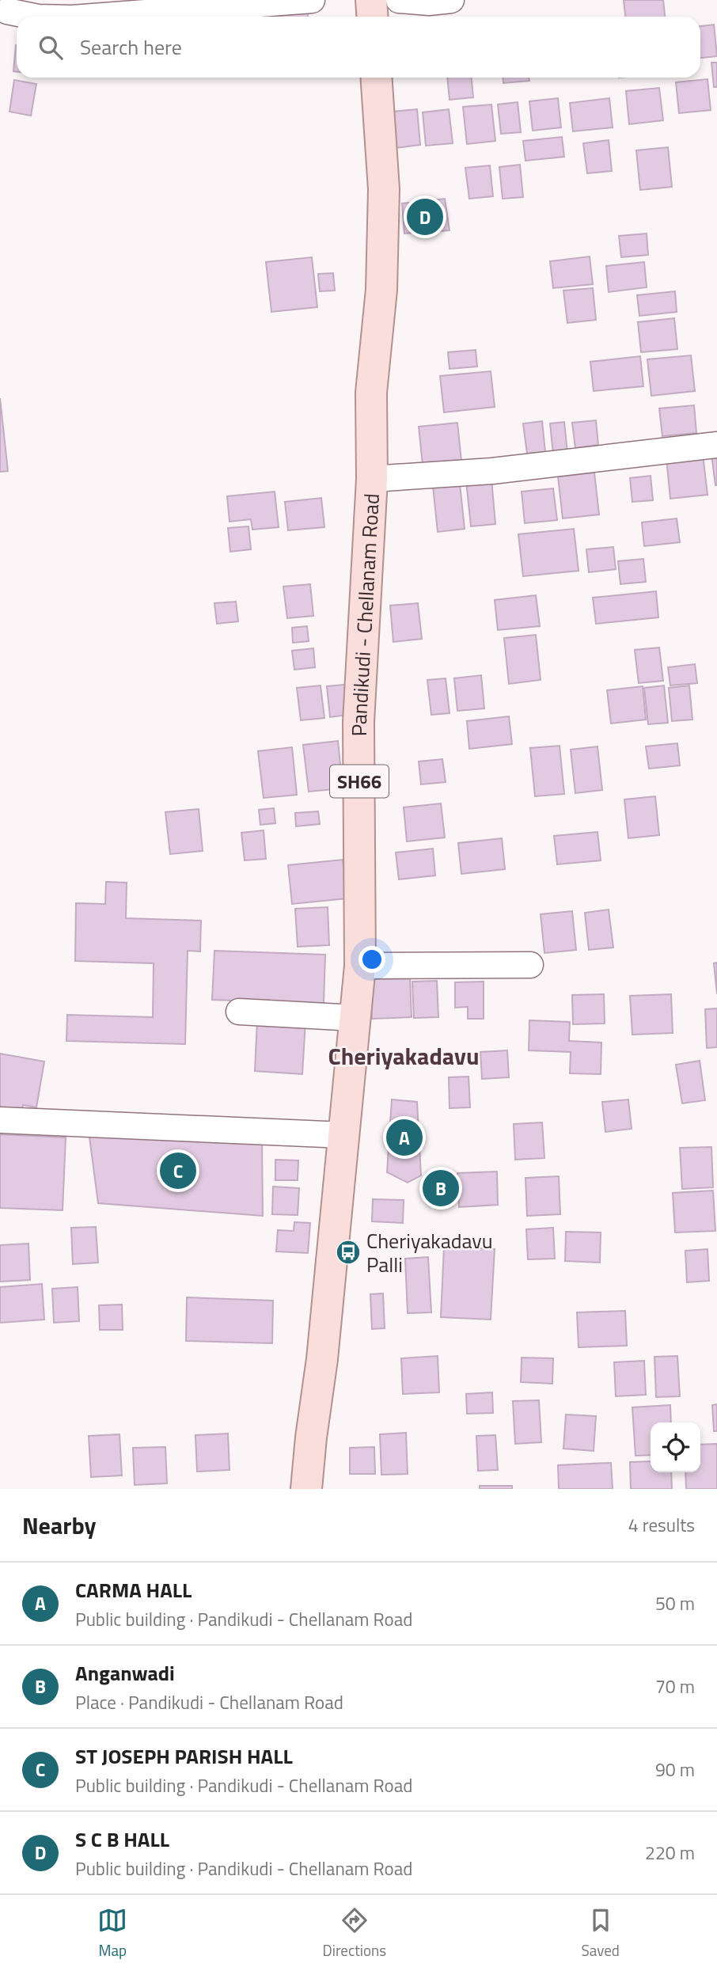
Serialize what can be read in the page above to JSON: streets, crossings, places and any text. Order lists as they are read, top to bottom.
{
  "streets": {
    "main road": ["Pandikudi - Chellanam Road", "SH66"]
  },
  "districts": ["Cheriyakadavu"],
  "places": {
    "bus stop": ["Cheriyakadavu Palli"]
  },
  "page": {
    "search": "Search here",
    "pins": [
      "D",
      "A",
      "C",
      "B"
    ],
    "heading": ["Nearby", "4 results"],
    "list": [
      {
        "mark": "A",
        "name": "CARMA HALL",
        "note": "Public building · Pandikudi - Chellanam Road",
        "value": "50 m"
      },
      {
        "mark": "B",
        "name": "Anganwadi",
        "note": "Place · Pandikudi - Chellanam Road",
        "value": "70 m"
      },
      {
        "mark": "C",
        "name": "ST JOSEPH PARISH HALL",
        "note": "Public building · Pandikudi - Chellanam Road",
        "value": "90 m"
      },
      {
        "mark": "D",
        "name": "S C B HALL",
        "note": "Public building · Pandikudi - Chellanam Road",
        "value": "220 m"
      }
    ],
    "nav": ["Map", "Directions", "Saved"]
  }
}
